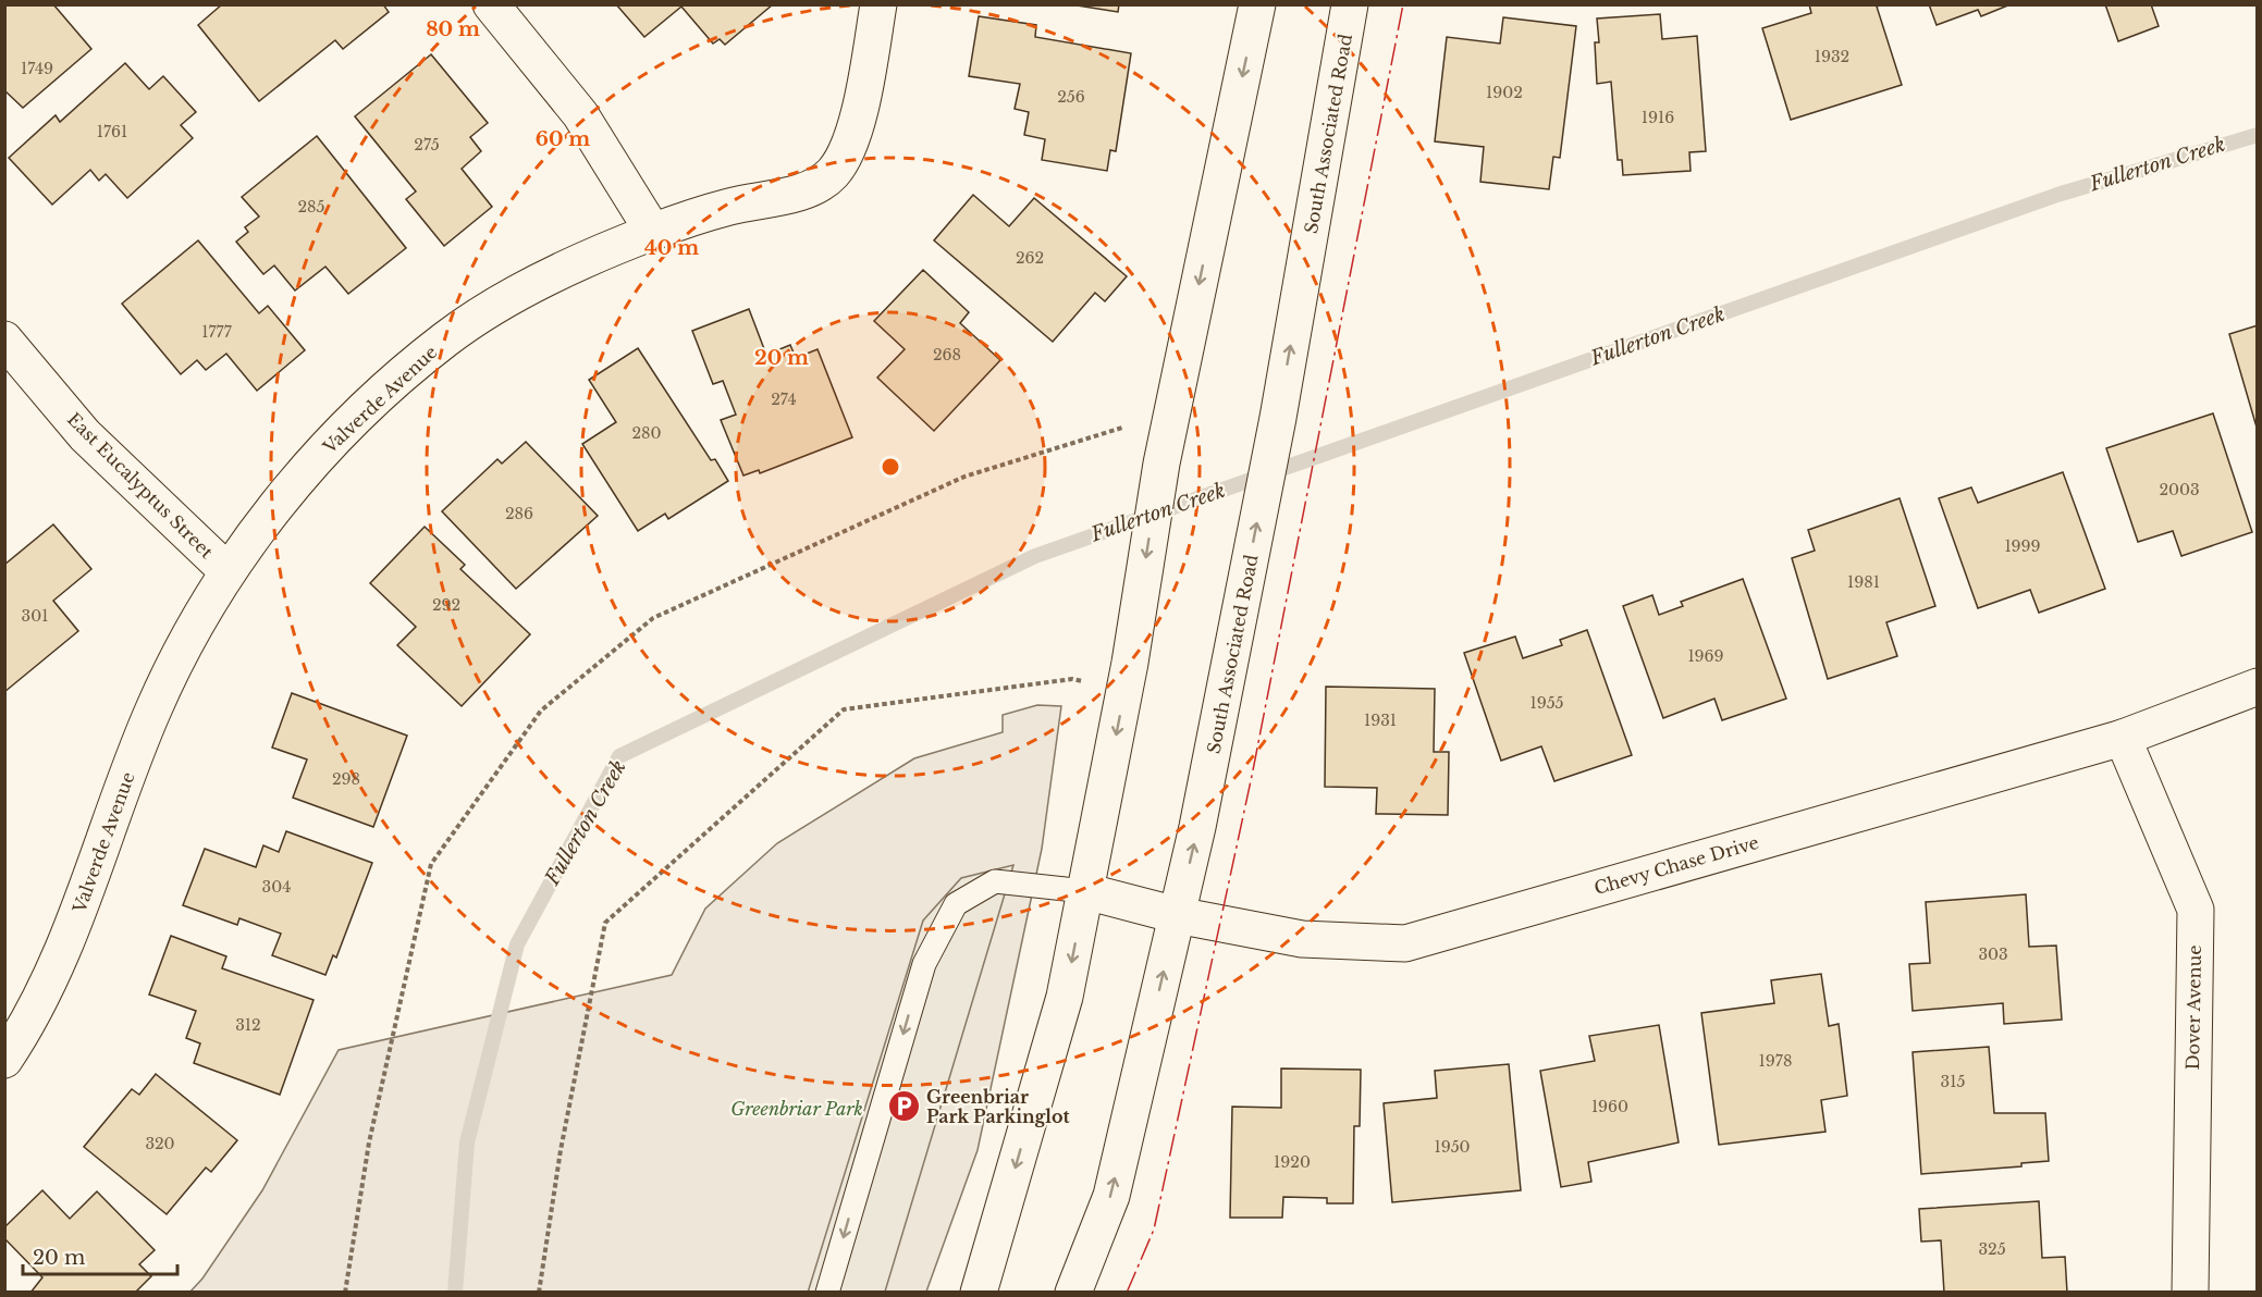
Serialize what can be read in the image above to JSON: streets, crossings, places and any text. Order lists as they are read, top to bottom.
{
  "streets": {
    "street": [
      "South Associated Road",
      "Valverde Avenue",
      "East Eucalyptus Street",
      "Chevy Chase Drive",
      "Dover Avenue"
    ]
  },
  "crossings": [
    ["South Associated Road", "Chevy Chase Drive"],
    ["Valverde Avenue", "East Eucalyptus Street"],
    ["Chevy Chase Drive", "Dover Avenue"]
  ],
  "water": ["Fullerton Creek"],
  "parks": ["Greenbriar Park"],
  "places": {
    "parking": ["Greenbriar Park Parkinglot"]
  },
  "house_numbers": [
    "1932",
    "1749",
    "1902",
    "256",
    "1916",
    "1761",
    "275",
    "285",
    "262",
    "1777",
    "268",
    "274",
    "280",
    "2003",
    "286",
    "1999",
    "1981",
    "292",
    "301",
    "1969",
    "1955",
    "1931",
    "298",
    "304",
    "303",
    "312",
    "1978",
    "315",
    "1960",
    "320",
    "1950",
    "1920",
    "325"
  ],
  "scale_bar": "20 m",
  "rings": [
    "80 m",
    "60 m",
    "40 m",
    "20 m"
  ]
}
